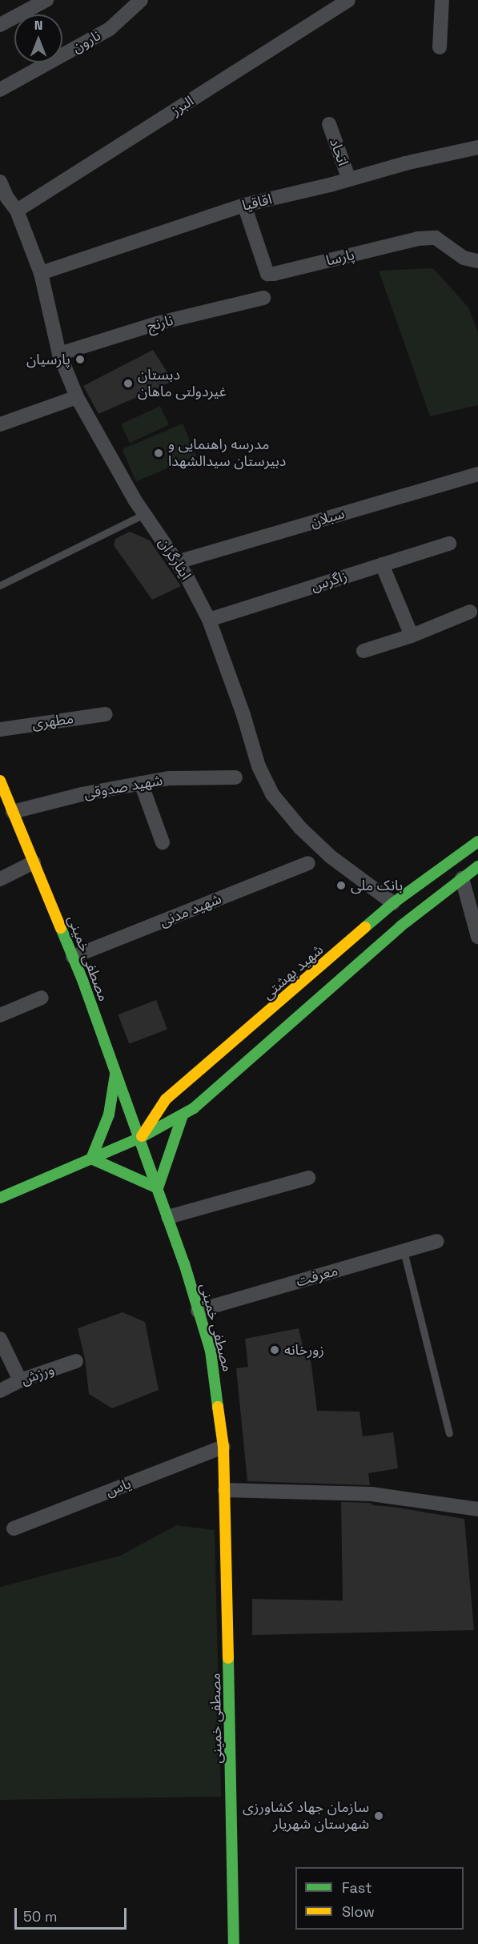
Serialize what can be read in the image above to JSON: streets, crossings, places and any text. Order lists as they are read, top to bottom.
{
  "streets": {
    "main road": ["مصطفی خمینی", "شهید بهشتی"],
    "street": [
      "نارون",
      "البرز",
      "اتحاد",
      "اقاقیا",
      "پارسا",
      "نارنج",
      "سبلان",
      "ایثارگران",
      "زاگرس",
      "مطهری",
      "شهید صدوقی",
      "شهید مدنی",
      "معرفت",
      "ورزش",
      "یاس"
    ]
  },
  "crossings": [
    ["البرز", "ایثارگران"],
    ["اتحاد", "اقاقیا"],
    ["اقاقیا", "پارسا"],
    ["اقاقیا", "ایثارگران"],
    ["نارنج", "ایثارگران"],
    ["سبلان", "ایثارگران"],
    ["ایثارگران", "زاگرس"],
    ["ایثارگران", "شهید بهشتی"],
    ["شهید صدوقی", "مصطفی خمینی"],
    ["شهید مدنی", "مصطفی خمینی"],
    ["مصطفی خمینی", "شهید بهشتی"],
    ["مصطفی خمینی", "معرفت"],
    ["مصطفی خمینی", "یاس"]
  ],
  "places": [
    "پارسیان",
    "دبستان غیردولتی ماهان",
    "مدرسه راهنمایی و دبیرستان سیدالشهدا",
    "بانک ملی",
    "زورخانه",
    "سازمان جهاد کشاورزی شهرستان شهریار"
  ],
  "legend": ["Fast", "Slow"],
  "scale_bar": "50 m",
  "north": "top"
}
